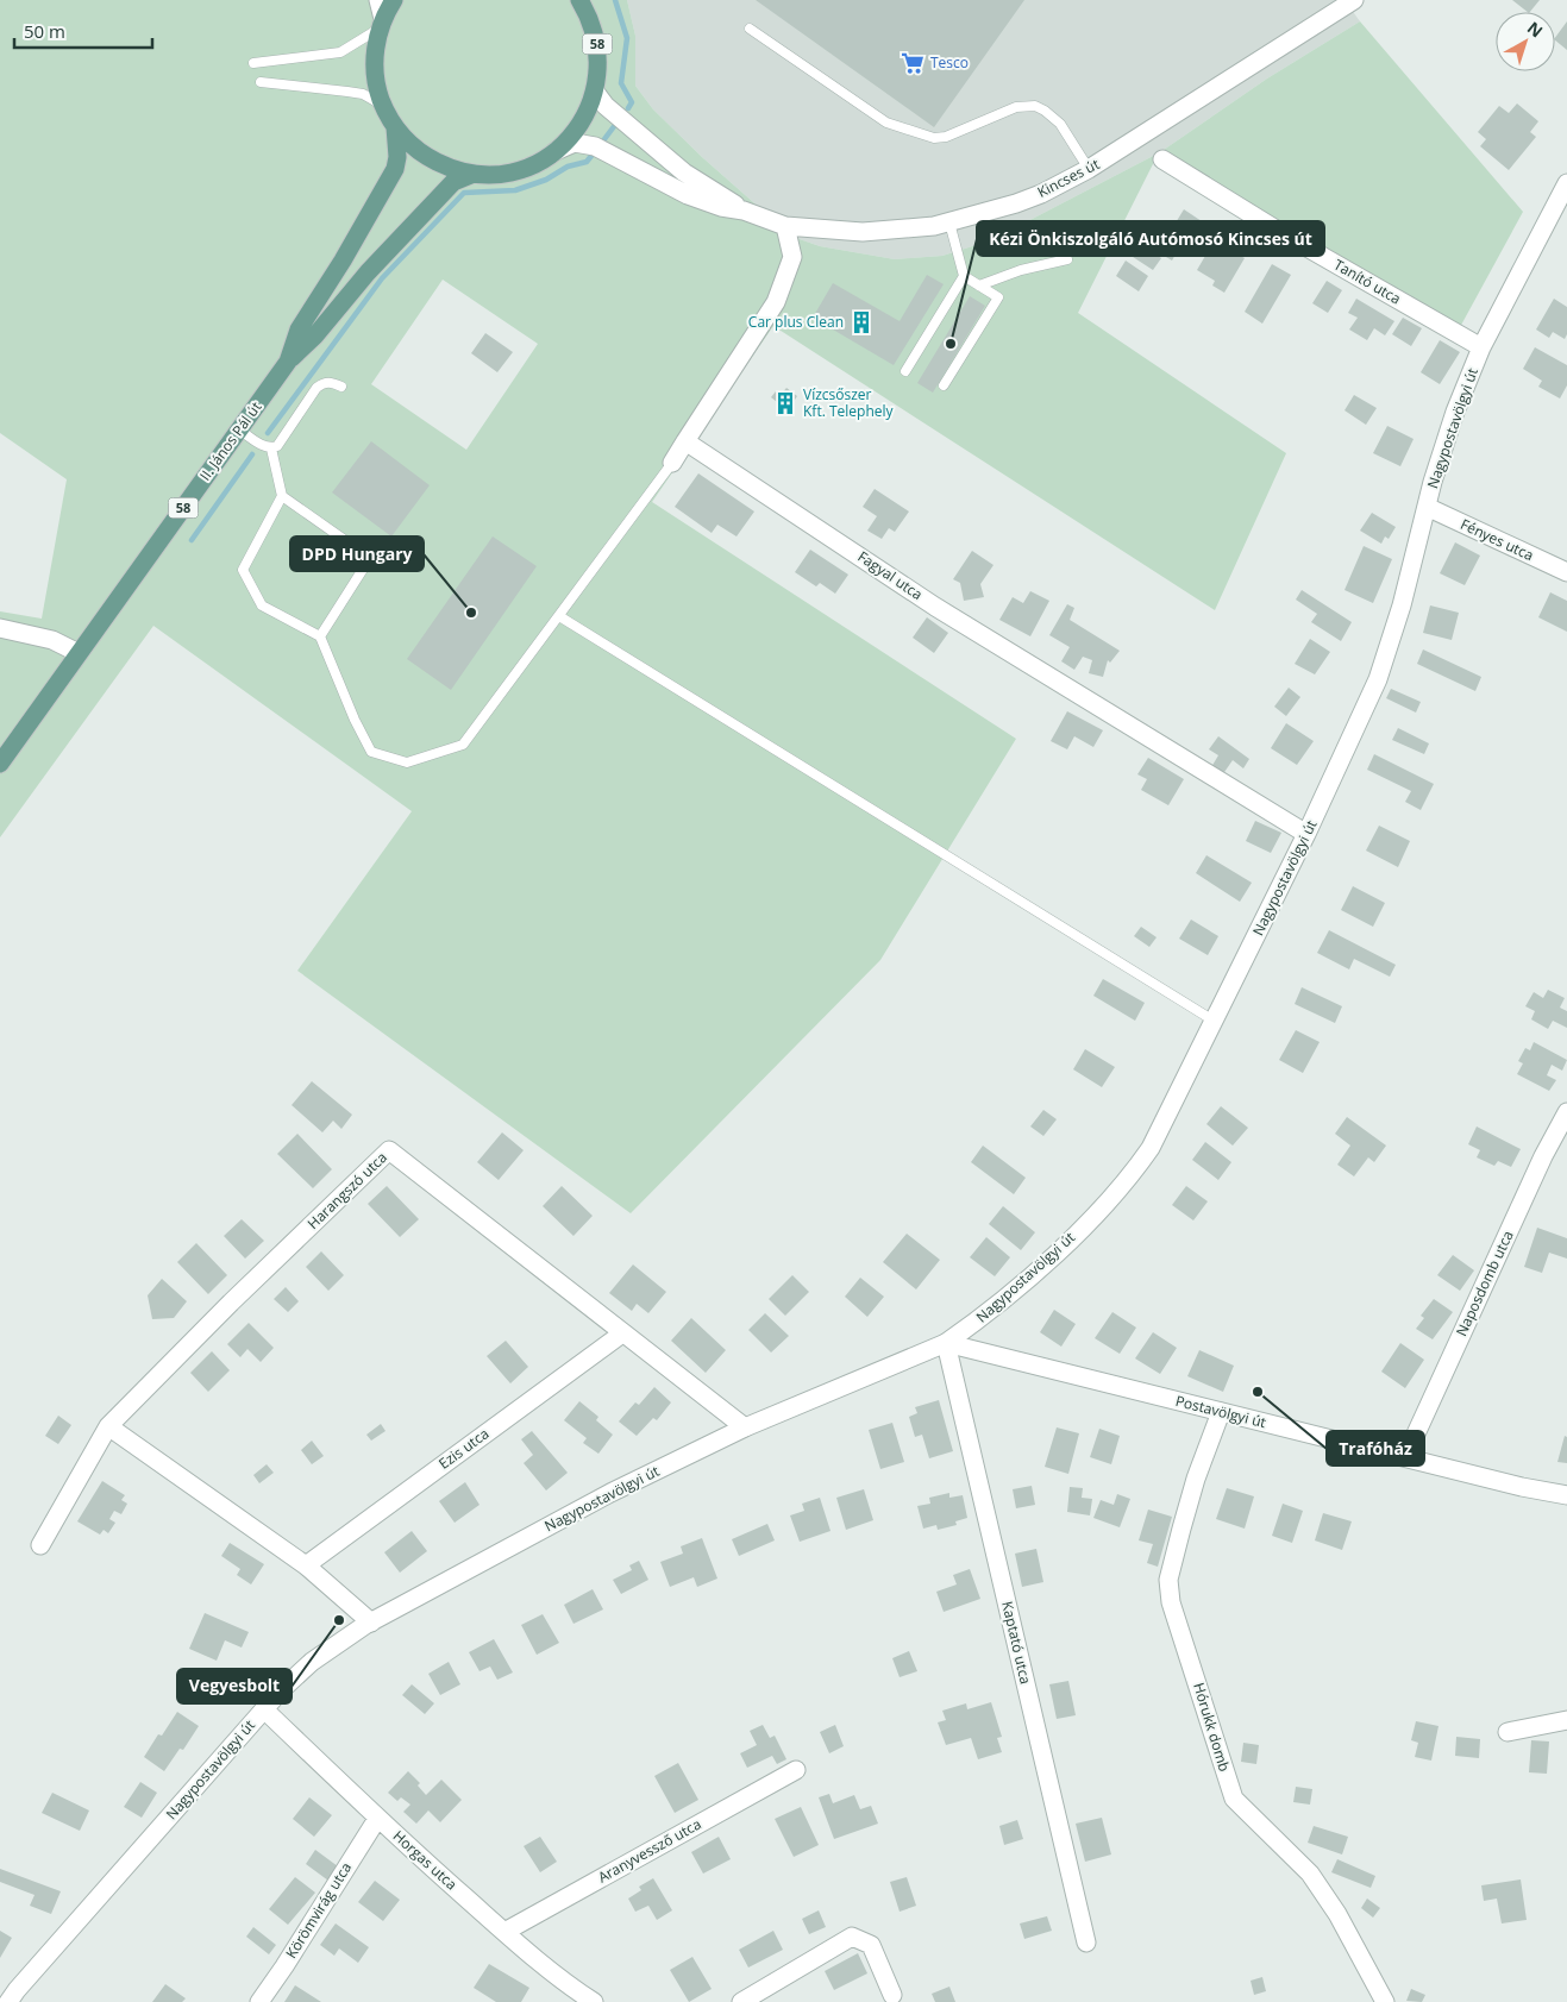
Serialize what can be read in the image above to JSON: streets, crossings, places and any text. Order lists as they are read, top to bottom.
{
  "streets": {
    "main road": ["58", "II. János Pál út"],
    "street": [
      "Kincses út",
      "Tanító utca",
      "Nagypostavölgyi út",
      "Fényes utca",
      "Fagyal utca",
      "Harangszó utca",
      "Naposdomb utca",
      "Postavölgyi út",
      "Ezis utca",
      "Kaptató utca",
      "Hórukk domb",
      "Aranyvessző utca",
      "Horgas utca",
      "Körömvirág utca"
    ]
  },
  "crossings": [
    ["58", "II. János Pál út"],
    ["Tanító utca", "Nagypostavölgyi út"],
    ["Nagypostavölgyi út", "Fényes utca"],
    ["Nagypostavölgyi út", "Fagyal utca"],
    ["Nagypostavölgyi út", "Harangszó utca"],
    ["Nagypostavölgyi út", "Postavölgyi út"],
    ["Nagypostavölgyi út", "Kaptató utca"],
    ["Nagypostavölgyi út", "Horgas utca"],
    ["Harangszó utca", "Ezis utca"],
    ["Naposdomb utca", "Postavölgyi út"],
    ["Postavölgyi út", "Kaptató utca"],
    ["Postavölgyi út", "Hórukk domb"],
    ["Aranyvessző utca", "Horgas utca"],
    ["Horgas utca", "Körömvirág utca"]
  ],
  "places": {
    "supermarket": ["Tesco"],
    "building": ["Car plus Clean", "Vízcsőszer Kft. Telephely"],
    "other": [
      "Kézi Önkiszolgáló Autómosó Kincses út",
      "DPD Hungary",
      "Trafóház",
      "Vegyesbolt"
    ]
  },
  "scale_bar": "50 m",
  "north": "top right"
}
